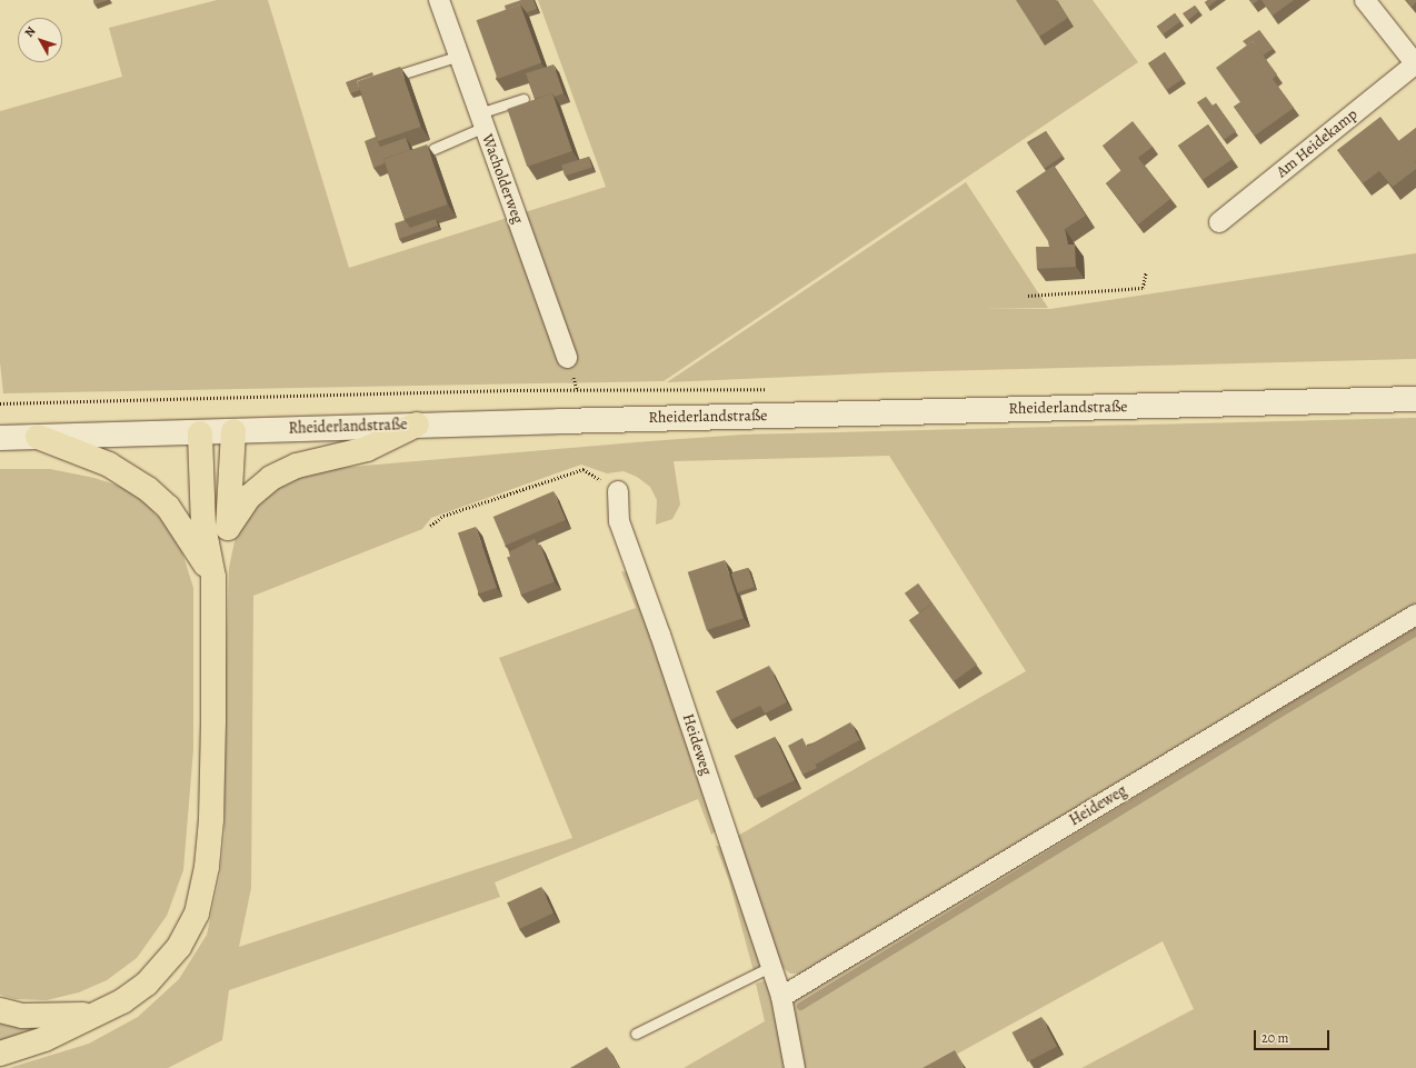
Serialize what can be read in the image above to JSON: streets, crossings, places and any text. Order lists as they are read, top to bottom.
{
  "streets": {
    "main road": ["Rheiderlandstraße"],
    "street": ["Am Heidekamp", "Wacholderweg", "Heideweg"]
  },
  "scale_bar": "20 m",
  "north": "top left"
}
